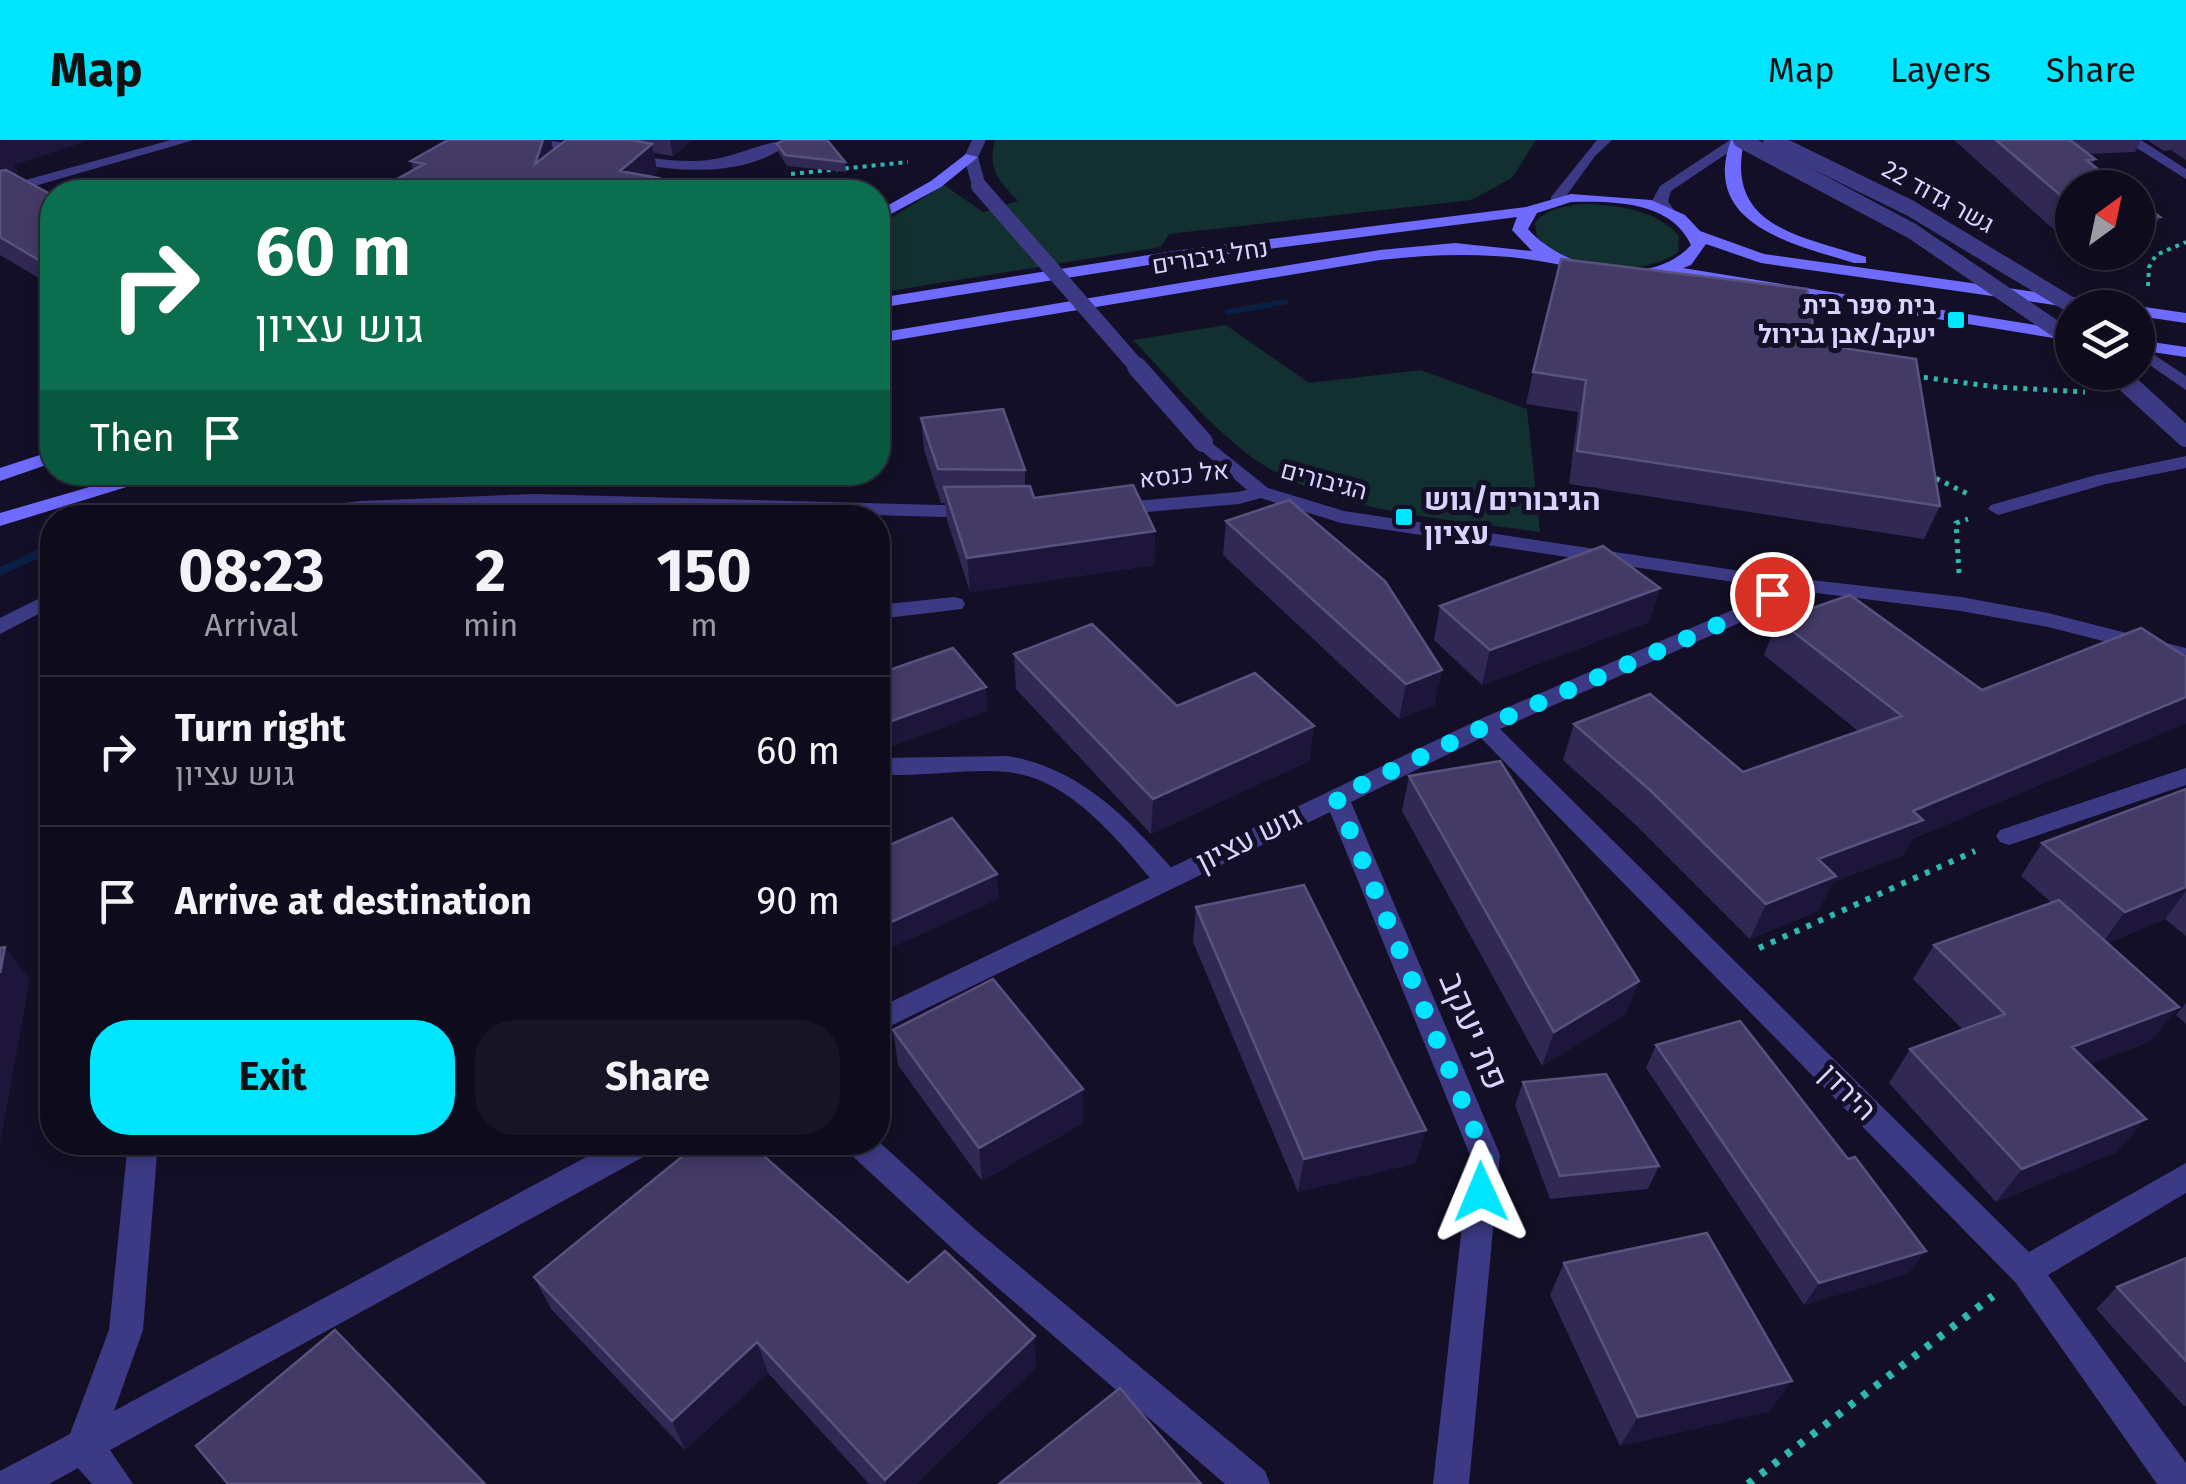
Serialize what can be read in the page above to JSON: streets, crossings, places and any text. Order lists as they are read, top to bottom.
{
  "streets": {
    "main road": ["נחל גיבורים"],
    "street": [
      "גשר גדוד 22",
      "אל כנסא",
      "הגיבורים",
      "גוש עציון",
      "פת יעקב",
      "הירדן"
    ]
  },
  "crossings": [
    ["אל כנסא", "הגיבורים"],
    ["הגיבורים", "גוש עציון"],
    ["גוש עציון", "פת יעקב"],
    ["גוש עציון", "הירדן"]
  ],
  "places": {
    "transit": ["בית ספר בית יעקב/אבן גבירול", "הגיבורים/גוש עציון"]
  },
  "north": "top right",
  "page": {
    "header": "Map",
    "nav": ["Map", "Layers", "Share"],
    "turn": ["60 m", "גוש עציון"],
    "then": "Then",
    "eta": [
      "08:23",
      "Arrival",
      "2",
      "min",
      "150",
      "m"
    ],
    "list": [
      {
        "name": "Turn right",
        "note": "גוש עציון",
        "value": "60 m"
      },
      {
        "name": "Arrive at destination",
        "value": "90 m"
      }
    ],
    "buttons": ["Exit", "Share"]
  }
}
